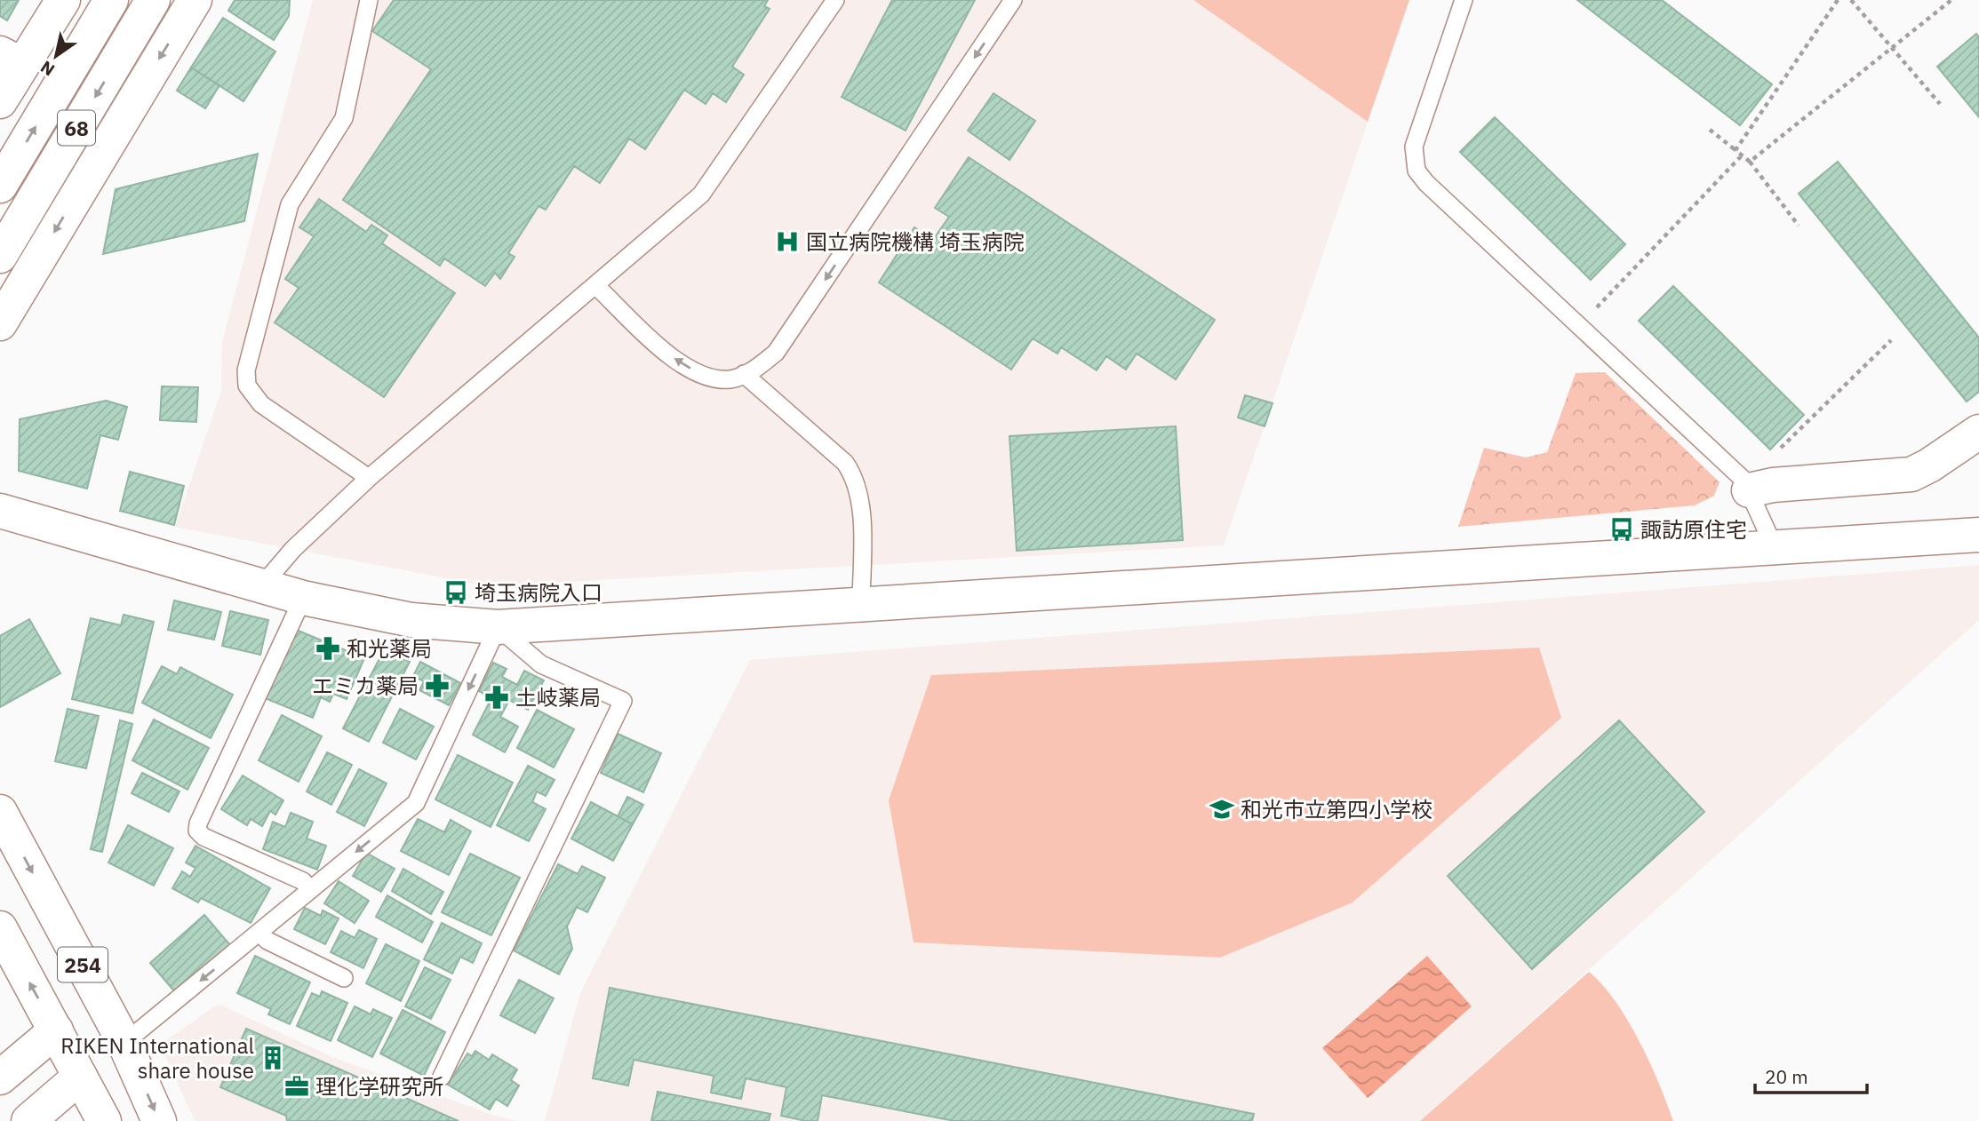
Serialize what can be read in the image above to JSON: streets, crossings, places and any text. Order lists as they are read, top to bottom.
{
  "streets": {
    "main road": ["68", "254"]
  },
  "places": {
    "hospital": ["国立病院機構 埼玉病院"],
    "bus stop": ["諏訪原住宅", "埼玉病院入口"],
    "pharmacy": ["和光薬局", "エミカ薬局", "土岐薬局"],
    "school or university": ["和光市立第四小学校"],
    "building": ["RIKEN International share house"],
    "office": ["理化学研究所"]
  },
  "scale_bar": "20 m",
  "north": "bottom left"
}
